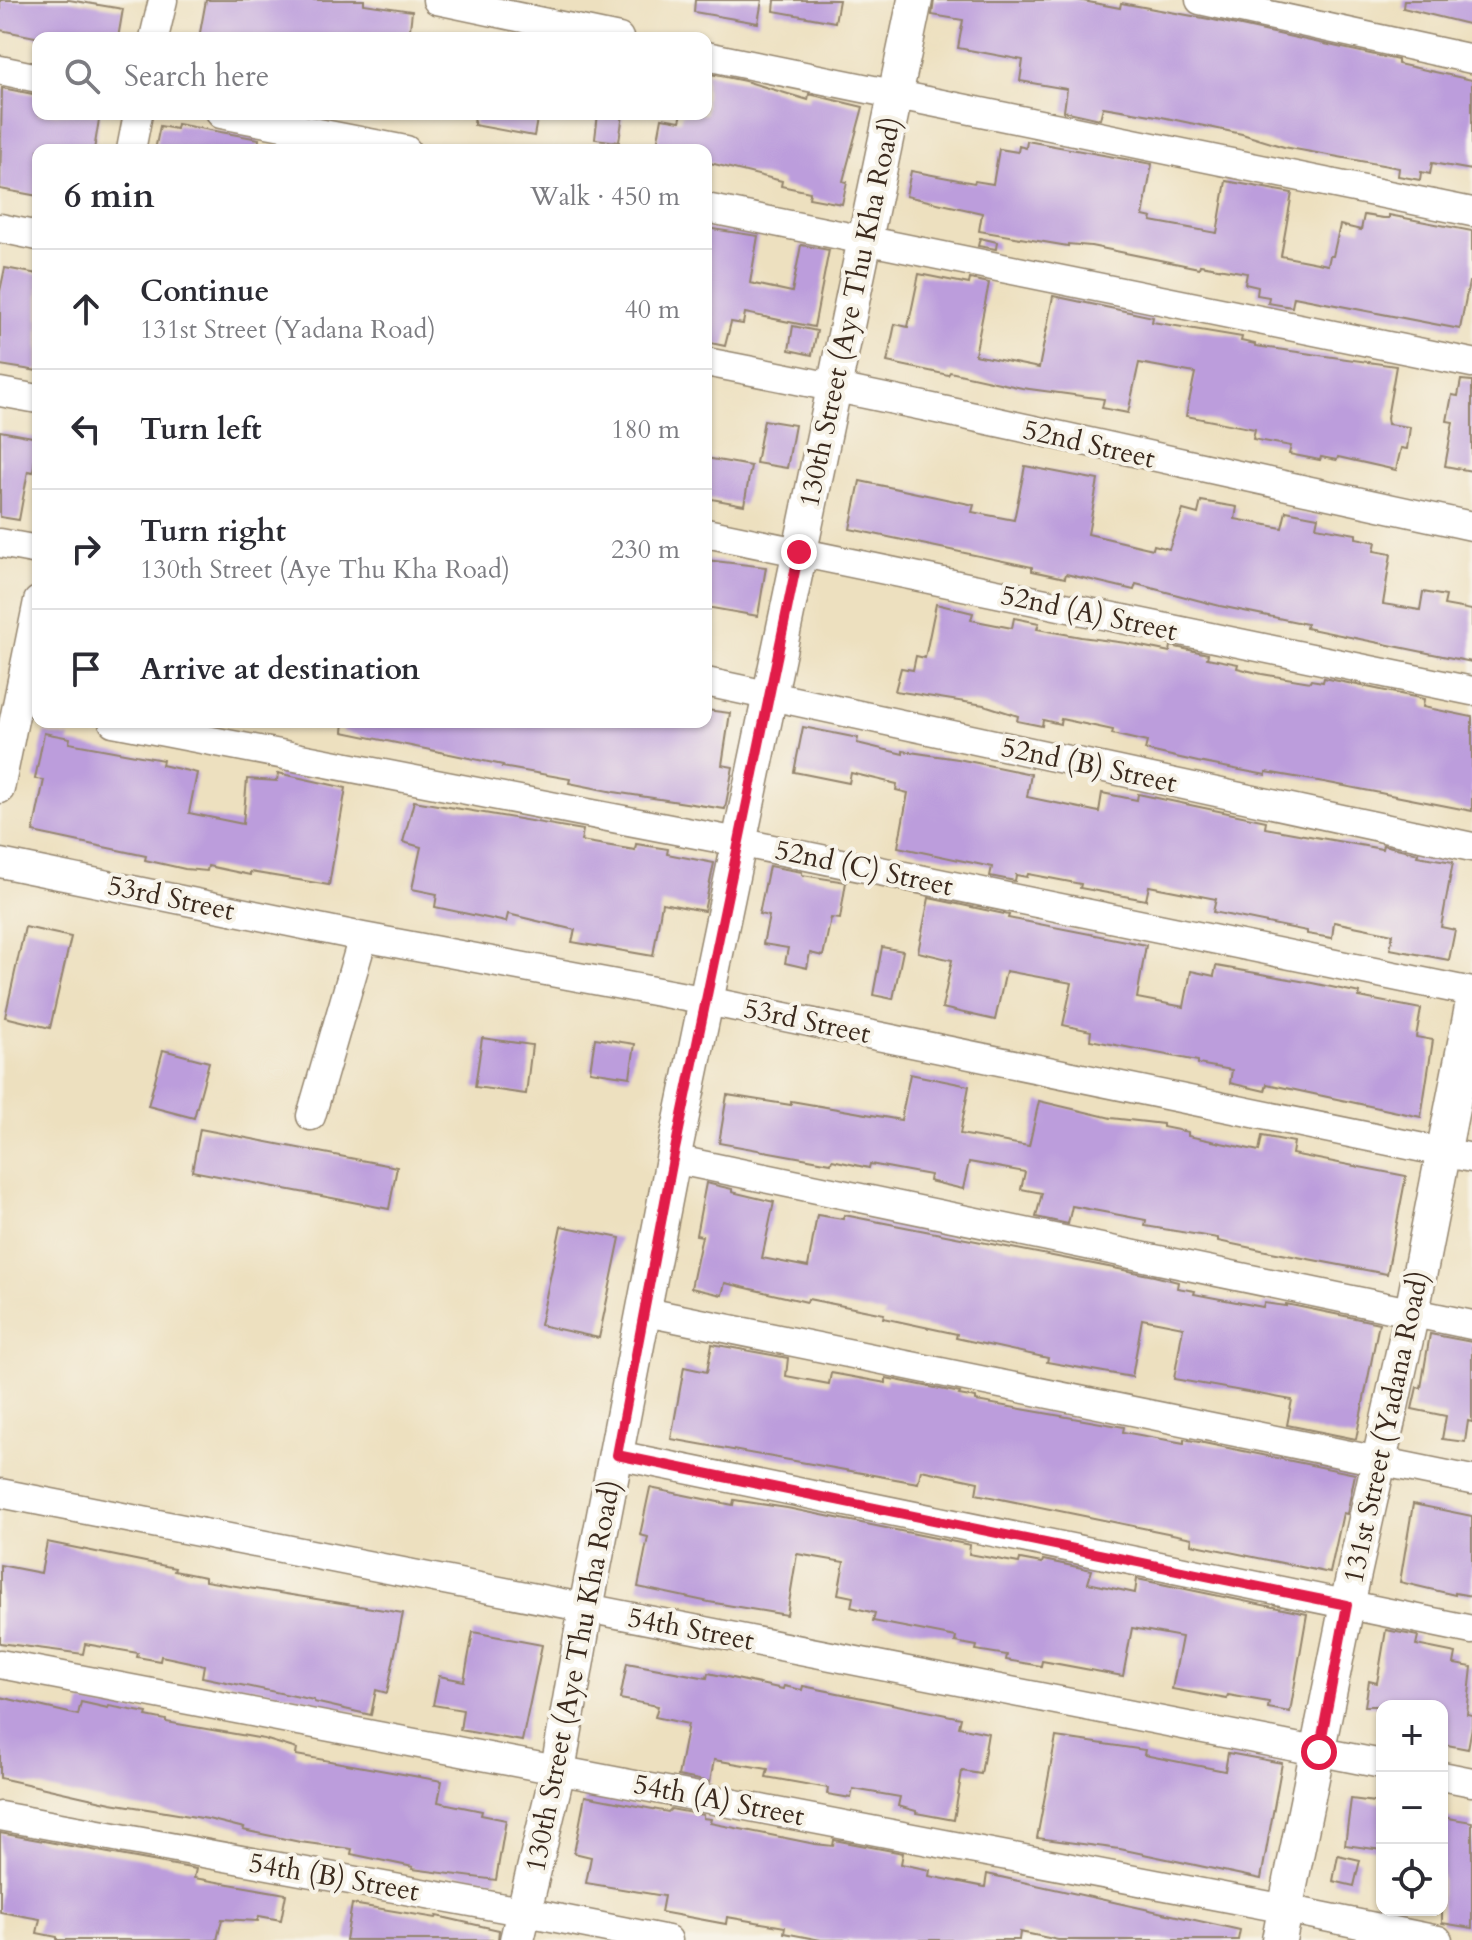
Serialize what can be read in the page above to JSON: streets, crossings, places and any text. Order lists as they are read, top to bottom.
{
  "streets": {
    "street": [
      "130th Street (Aye Thu Kha Road)",
      "52nd Street",
      "52nd (A) Street",
      "52nd (B) Street",
      "52nd (C) Street",
      "53rd Street",
      "131st Street (Yadana Road)",
      "54th Street",
      "54th (A) Street",
      "54th (B) Street"
    ]
  },
  "crossings": [
    ["130th Street (Aye Thu Kha Road)", "52nd Street"],
    ["130th Street (Aye Thu Kha Road)", "52nd (A) Street"],
    ["130th Street (Aye Thu Kha Road)", "52nd (B) Street"],
    ["130th Street (Aye Thu Kha Road)", "52nd (C) Street"],
    ["130th Street (Aye Thu Kha Road)", "53rd Street"],
    ["130th Street (Aye Thu Kha Road)", "54th Street"],
    ["130th Street (Aye Thu Kha Road)", "54th (A) Street"],
    ["130th Street (Aye Thu Kha Road)", "54th (B) Street"],
    ["53rd Street", "131st Street (Yadana Road)"],
    ["131st Street (Yadana Road)", "54th Street"],
    ["131st Street (Yadana Road)", "54th (A) Street"]
  ],
  "page": {
    "search": "Search here",
    "heading": ["6 min", "Walk · 450 m"],
    "list": [
      ["Continue", "131st Street (Yadana Road)", "40 m"],
      ["Turn left", "180 m"],
      ["Turn right", "130th Street (Aye Thu Kha Road)", "230 m"],
      "Arrive at destination"
    ],
    "map_buttons": ["+", "−"]
  }
}
